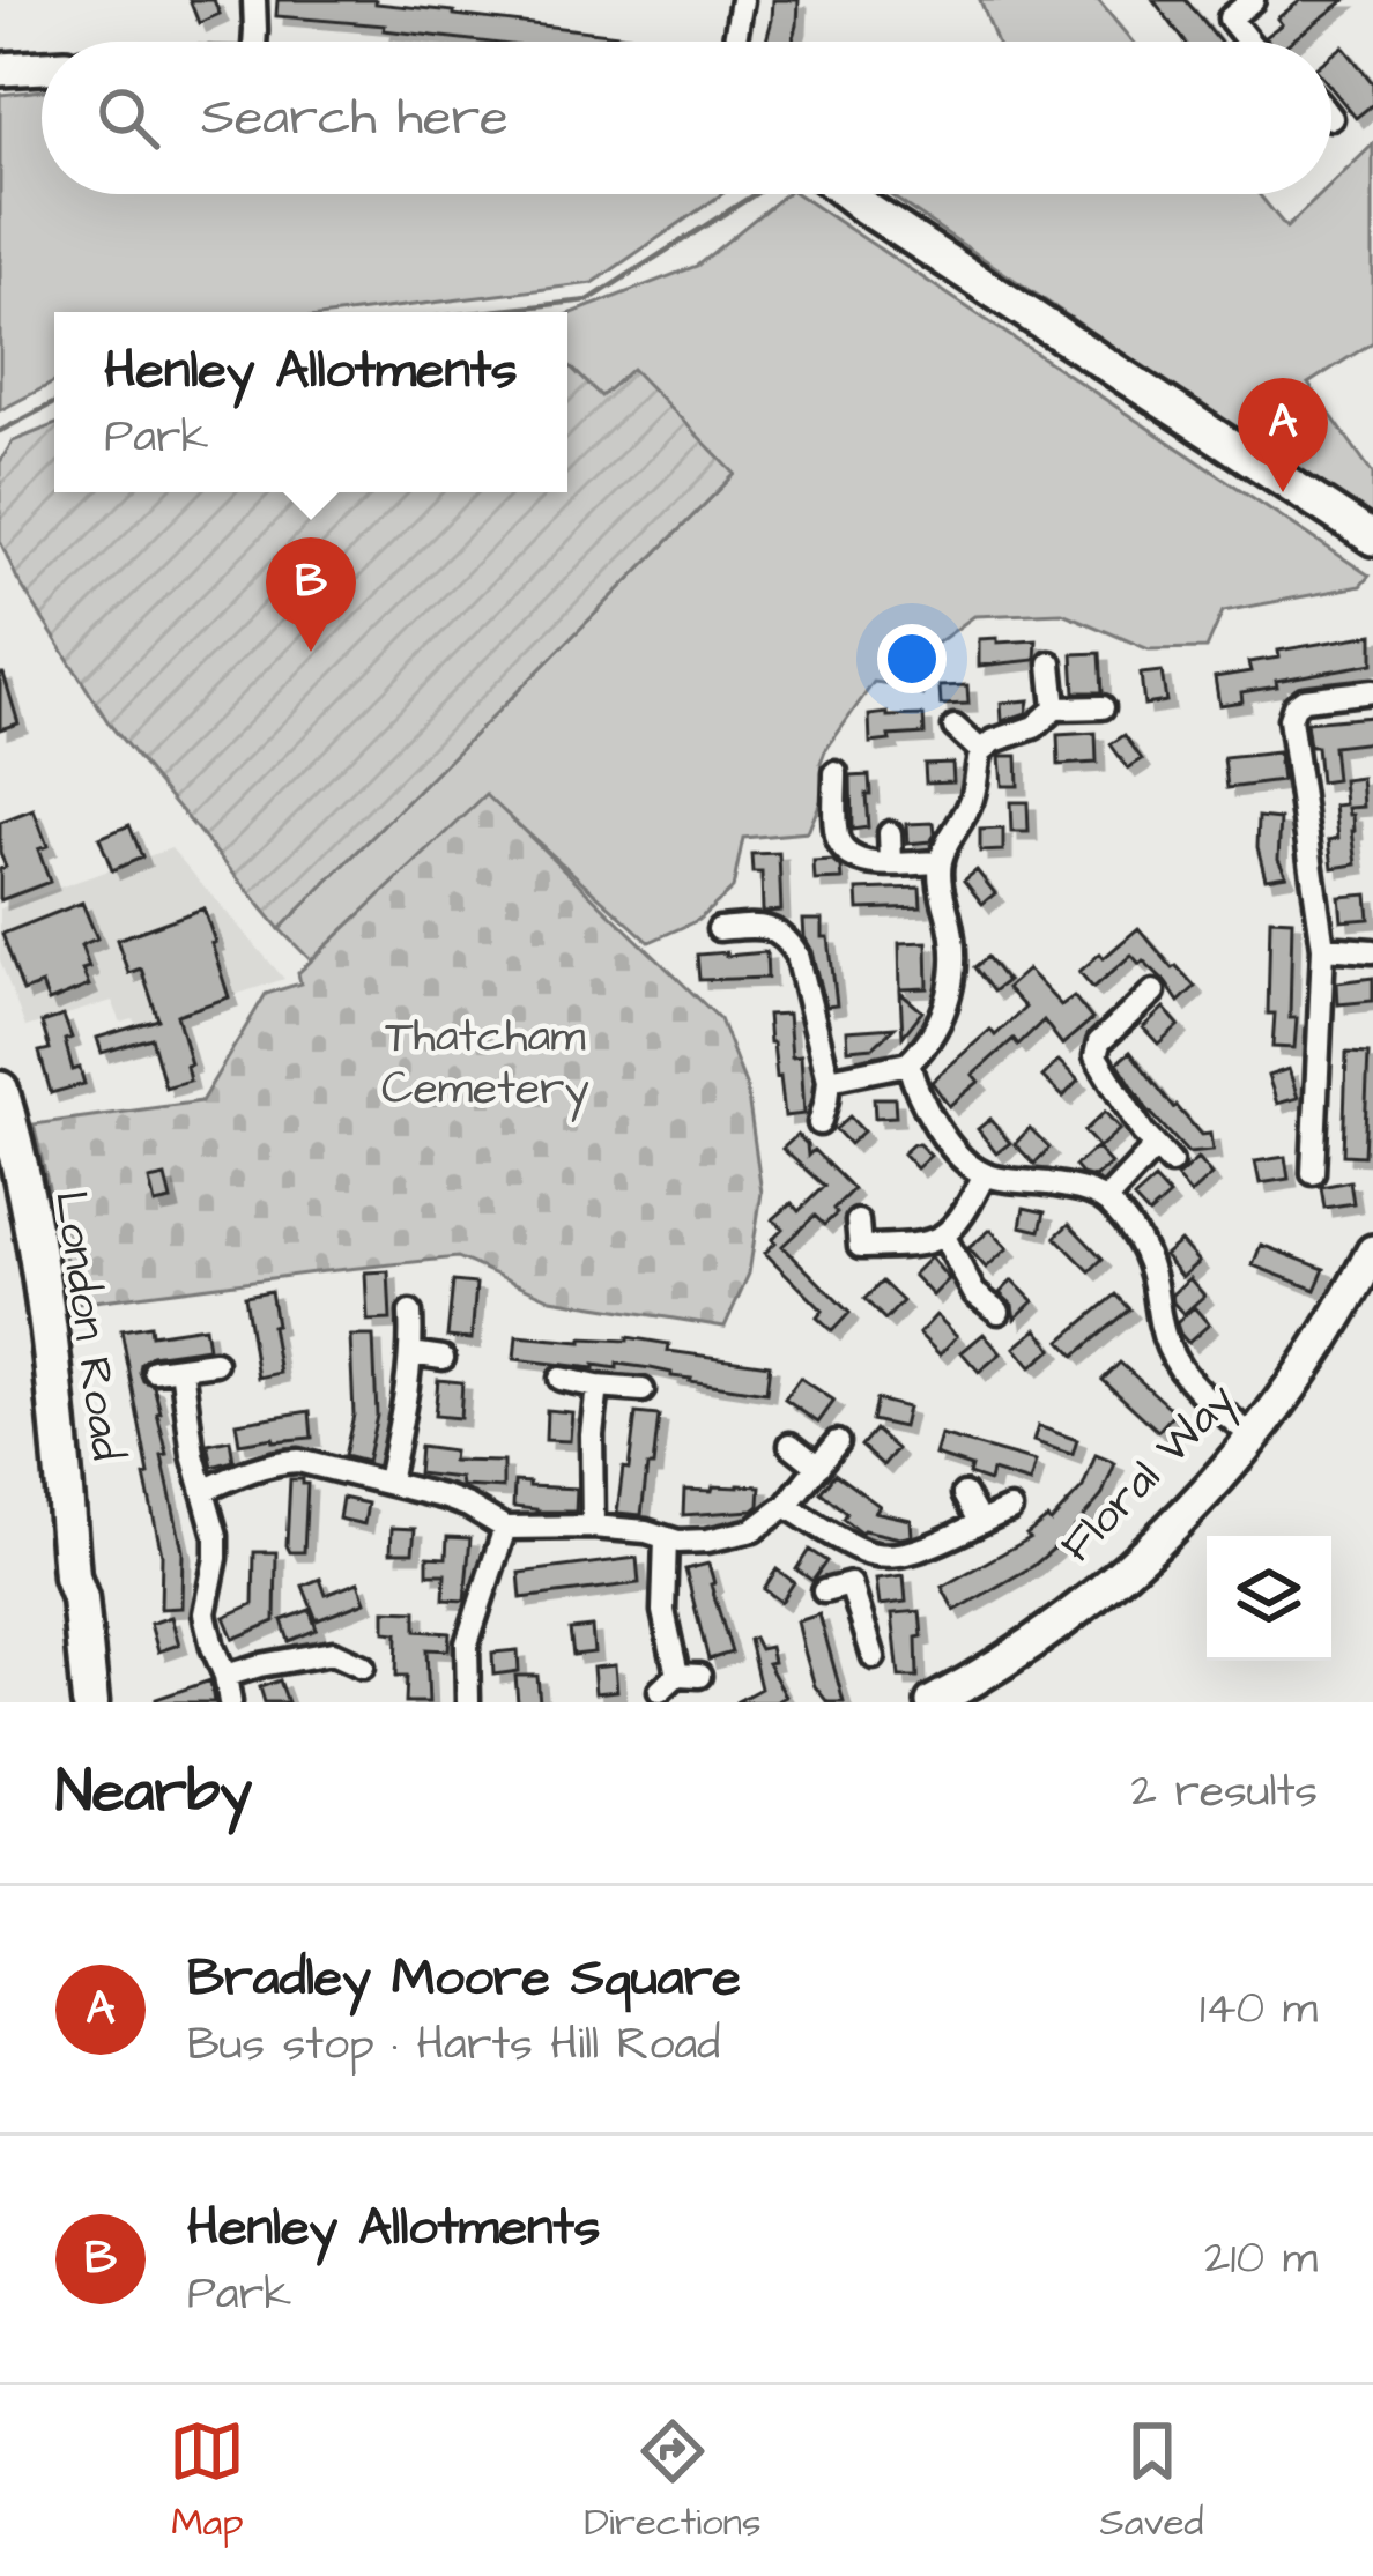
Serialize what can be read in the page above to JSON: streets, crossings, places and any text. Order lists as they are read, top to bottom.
{
  "streets": {
    "main road": ["London Road"],
    "street": ["Floral Way"]
  },
  "parks": ["Thatcham Cemetery"],
  "page": {
    "search": "Search here",
    "popup": ["Henley Allotments", "Park"],
    "pins": ["A", "B"],
    "heading": ["Nearby", "2 results"],
    "list": [
      {
        "mark": "A",
        "name": "Bradley Moore Square",
        "note": "Bus stop · Harts Hill Road",
        "value": "140 m"
      },
      {
        "mark": "B",
        "name": "Henley Allotments",
        "note": "Park",
        "value": "210 m"
      }
    ],
    "nav": ["Map", "Directions", "Saved"]
  }
}
